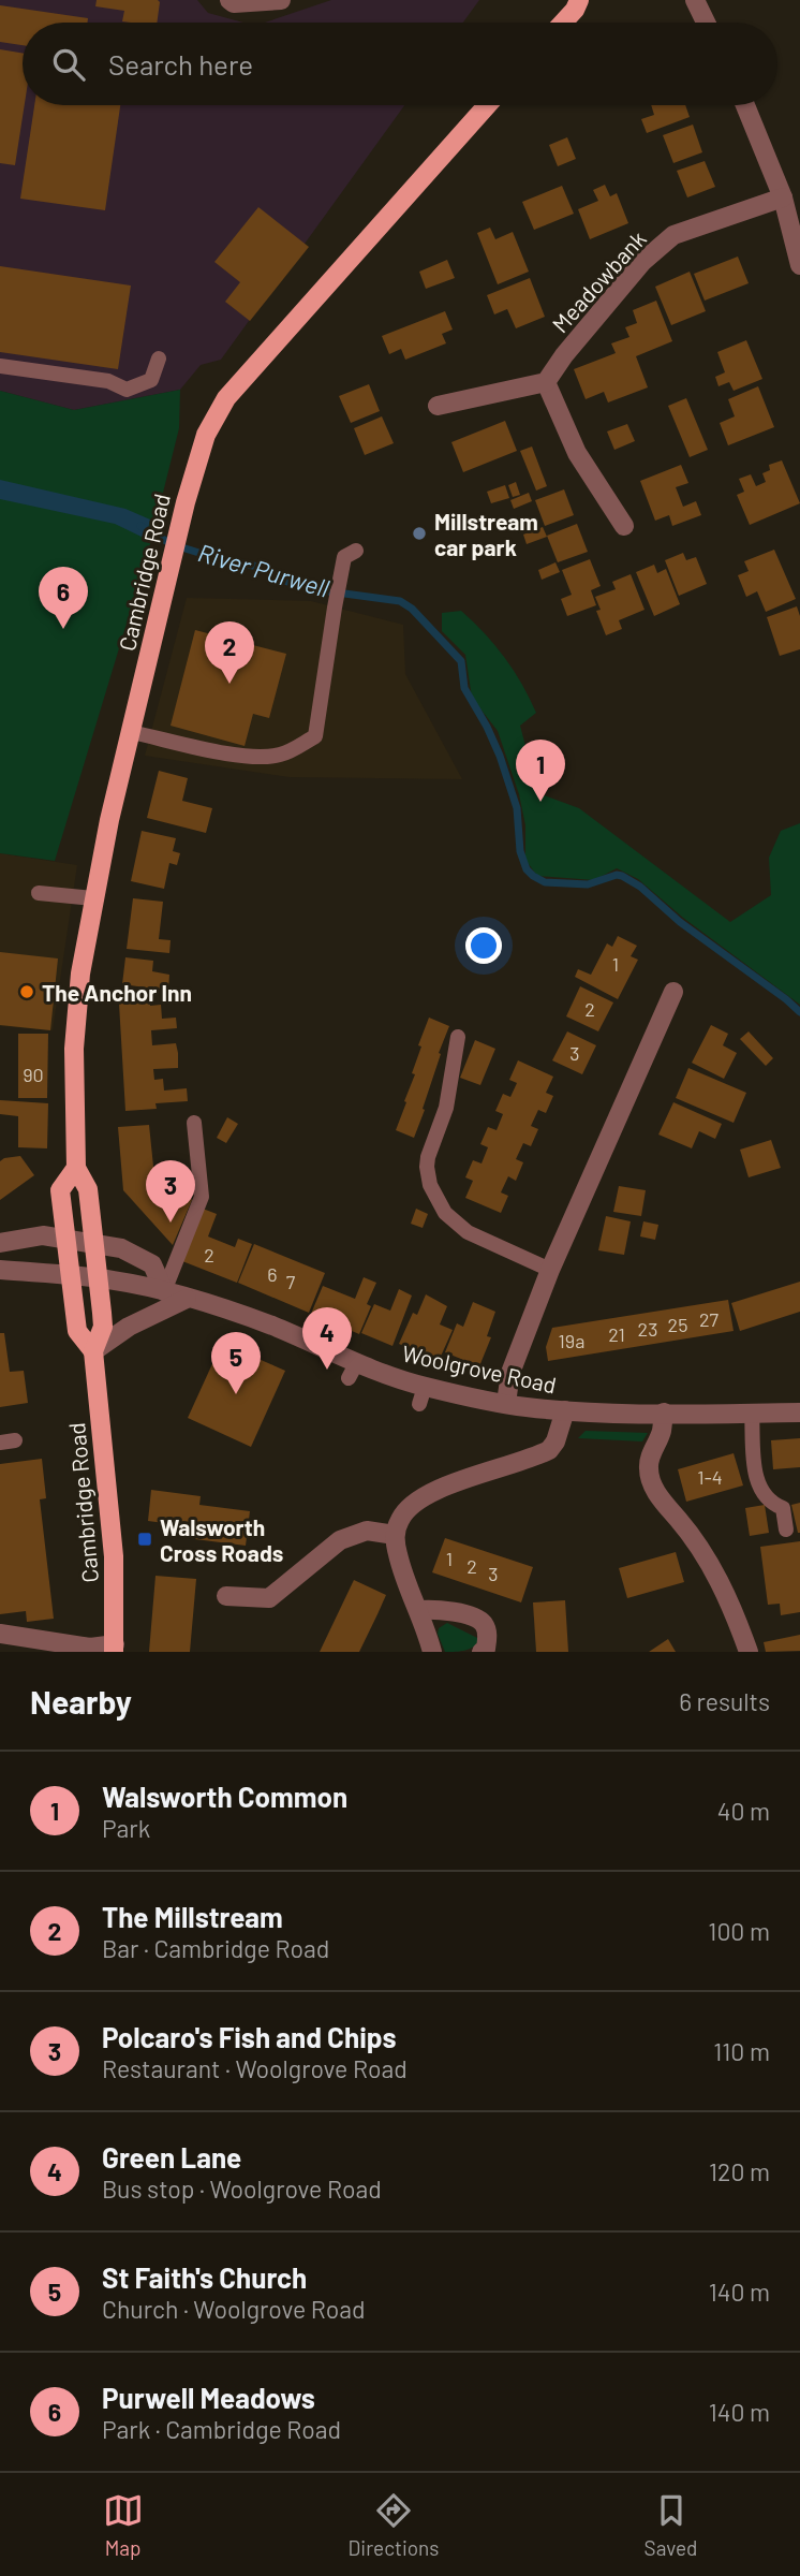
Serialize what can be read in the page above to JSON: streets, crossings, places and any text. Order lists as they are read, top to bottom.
{
  "streets": {
    "main road": ["Cambridge Road"],
    "street": ["Meadowbank", "Woolgrove Road"]
  },
  "crossings": [
    ["Cambridge Road", "Woolgrove Road"]
  ],
  "water": ["River Purwell"],
  "places": {
    "other": ["Millstream car park", "The Anchor Inn"],
    "transit": ["Walsworth Cross Roads"]
  },
  "house_numbers": [
    "1",
    "2",
    "3",
    "90",
    "2",
    "6",
    "7",
    "27",
    "25",
    "23",
    "21",
    "19a",
    "1-4",
    "1",
    "2",
    "3"
  ],
  "page": {
    "search": "Search here",
    "pins": [
      "6",
      "2",
      "1",
      "3",
      "4",
      "5"
    ],
    "heading": ["Nearby", "6 results"],
    "list": [
      {
        "mark": "1",
        "name": "Walsworth Common",
        "note": "Park",
        "value": "40 m"
      },
      {
        "mark": "2",
        "name": "The Millstream",
        "note": "Bar · Cambridge Road",
        "value": "100 m"
      },
      {
        "mark": "3",
        "name": "Polcaro's Fish and Chips",
        "note": "Restaurant · Woolgrove Road",
        "value": "110 m"
      },
      {
        "mark": "4",
        "name": "Green Lane",
        "note": "Bus stop · Woolgrove Road",
        "value": "120 m"
      },
      {
        "mark": "5",
        "name": "St Faith's Church",
        "note": "Church · Woolgrove Road",
        "value": "140 m"
      },
      {
        "mark": "6",
        "name": "Purwell Meadows",
        "note": "Park · Cambridge Road",
        "value": "140 m"
      }
    ],
    "nav": ["Map", "Directions", "Saved"]
  }
}
